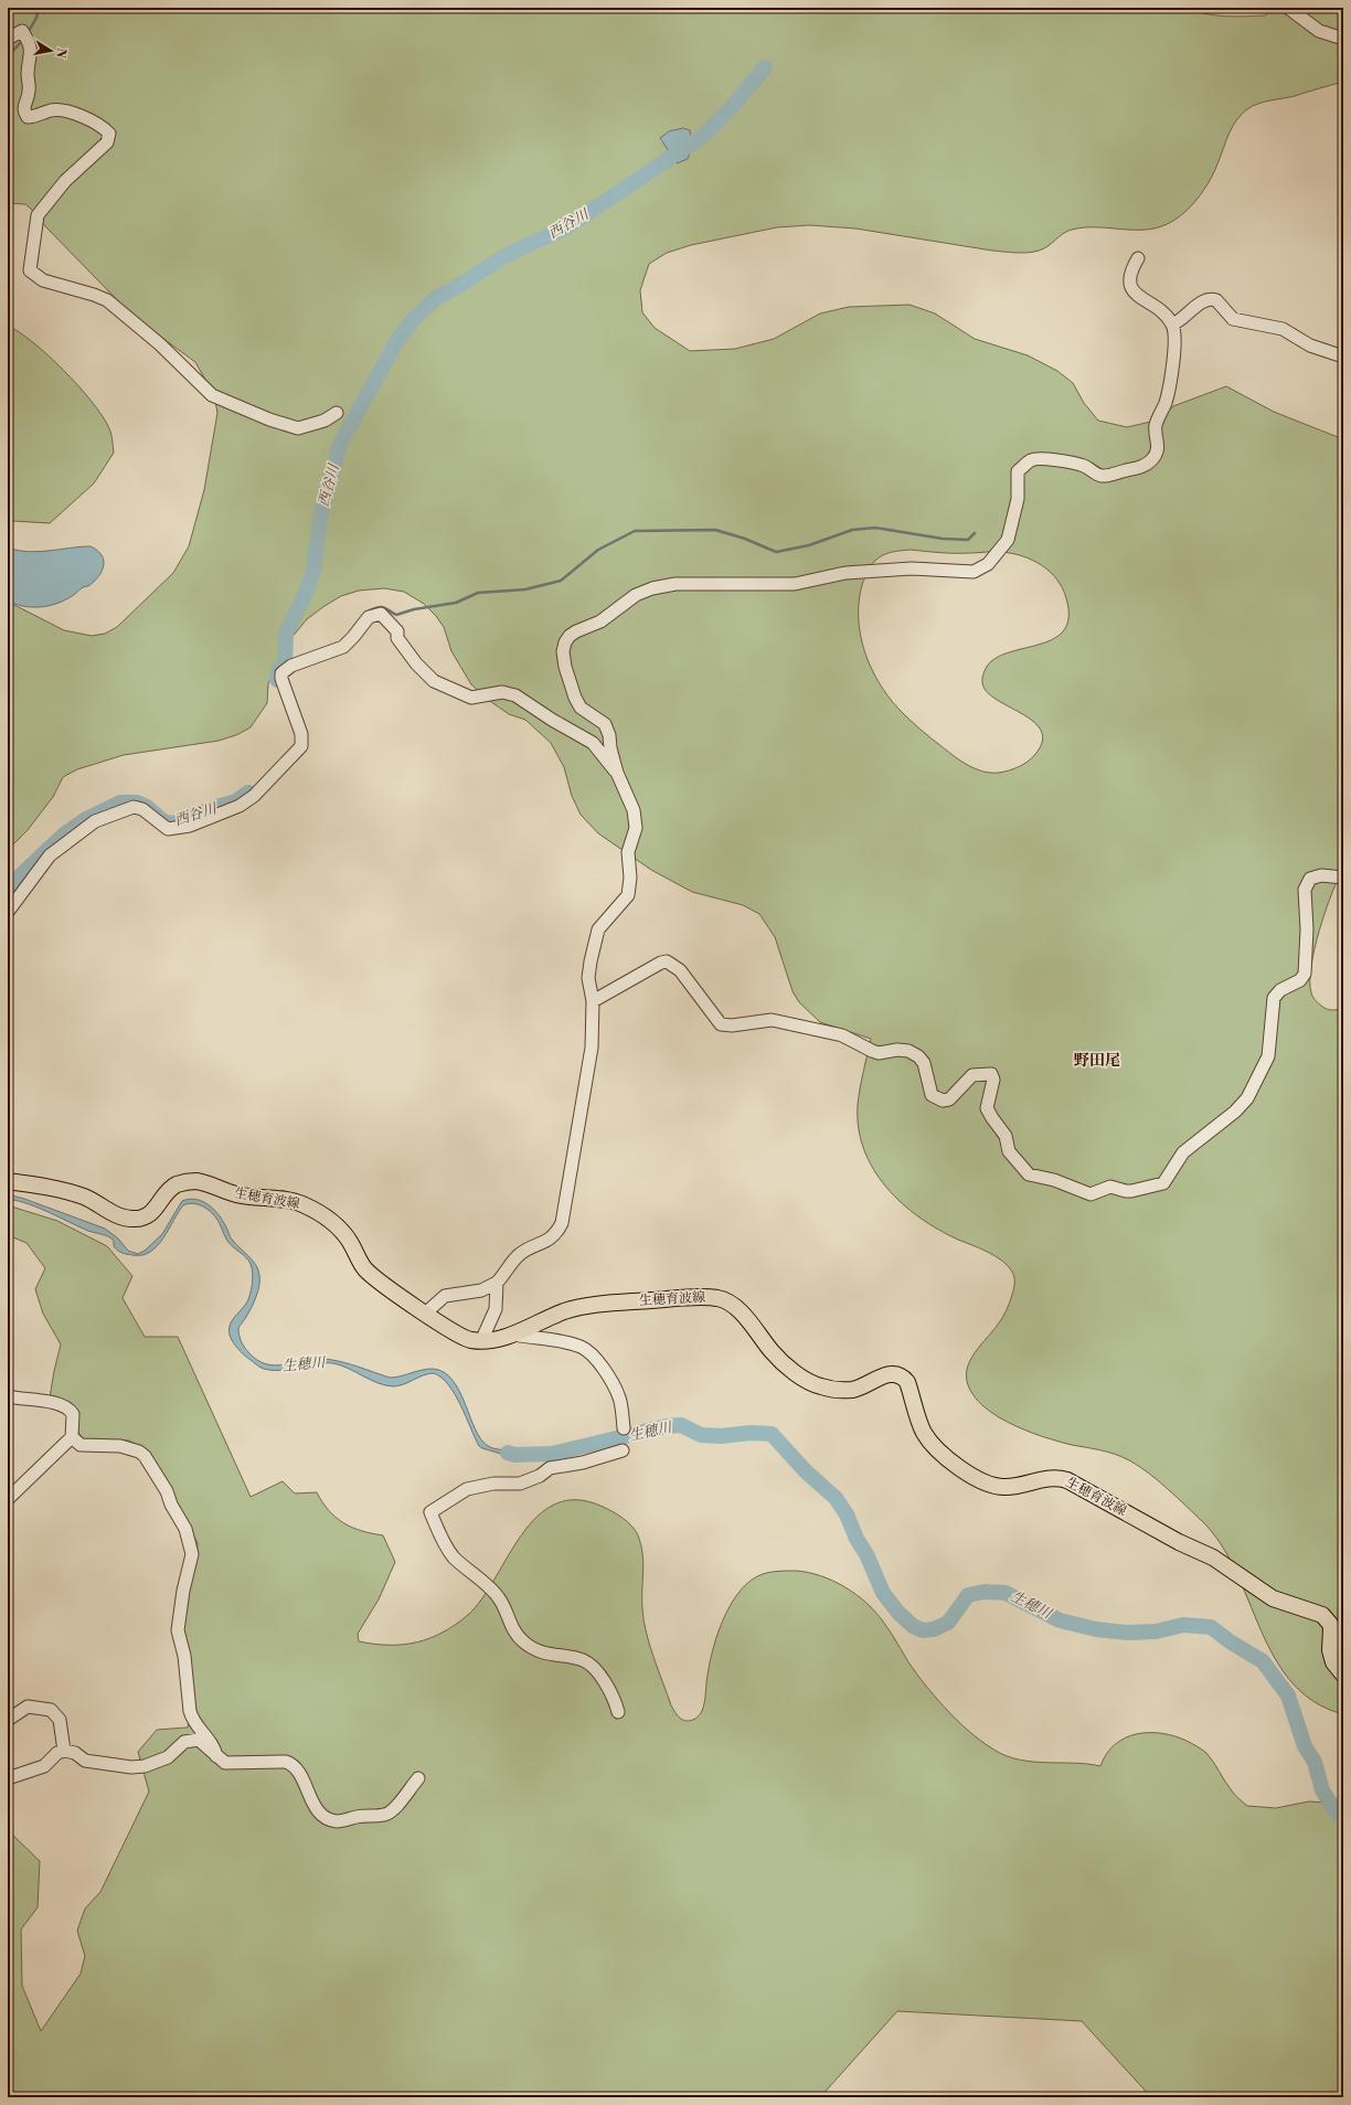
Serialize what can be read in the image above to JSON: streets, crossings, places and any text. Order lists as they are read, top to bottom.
{
  "streets": {
    "main road": ["生穂育波線"]
  },
  "districts": ["野田尾"],
  "water": ["西谷川", "生穂川"],
  "north": "right"
}
